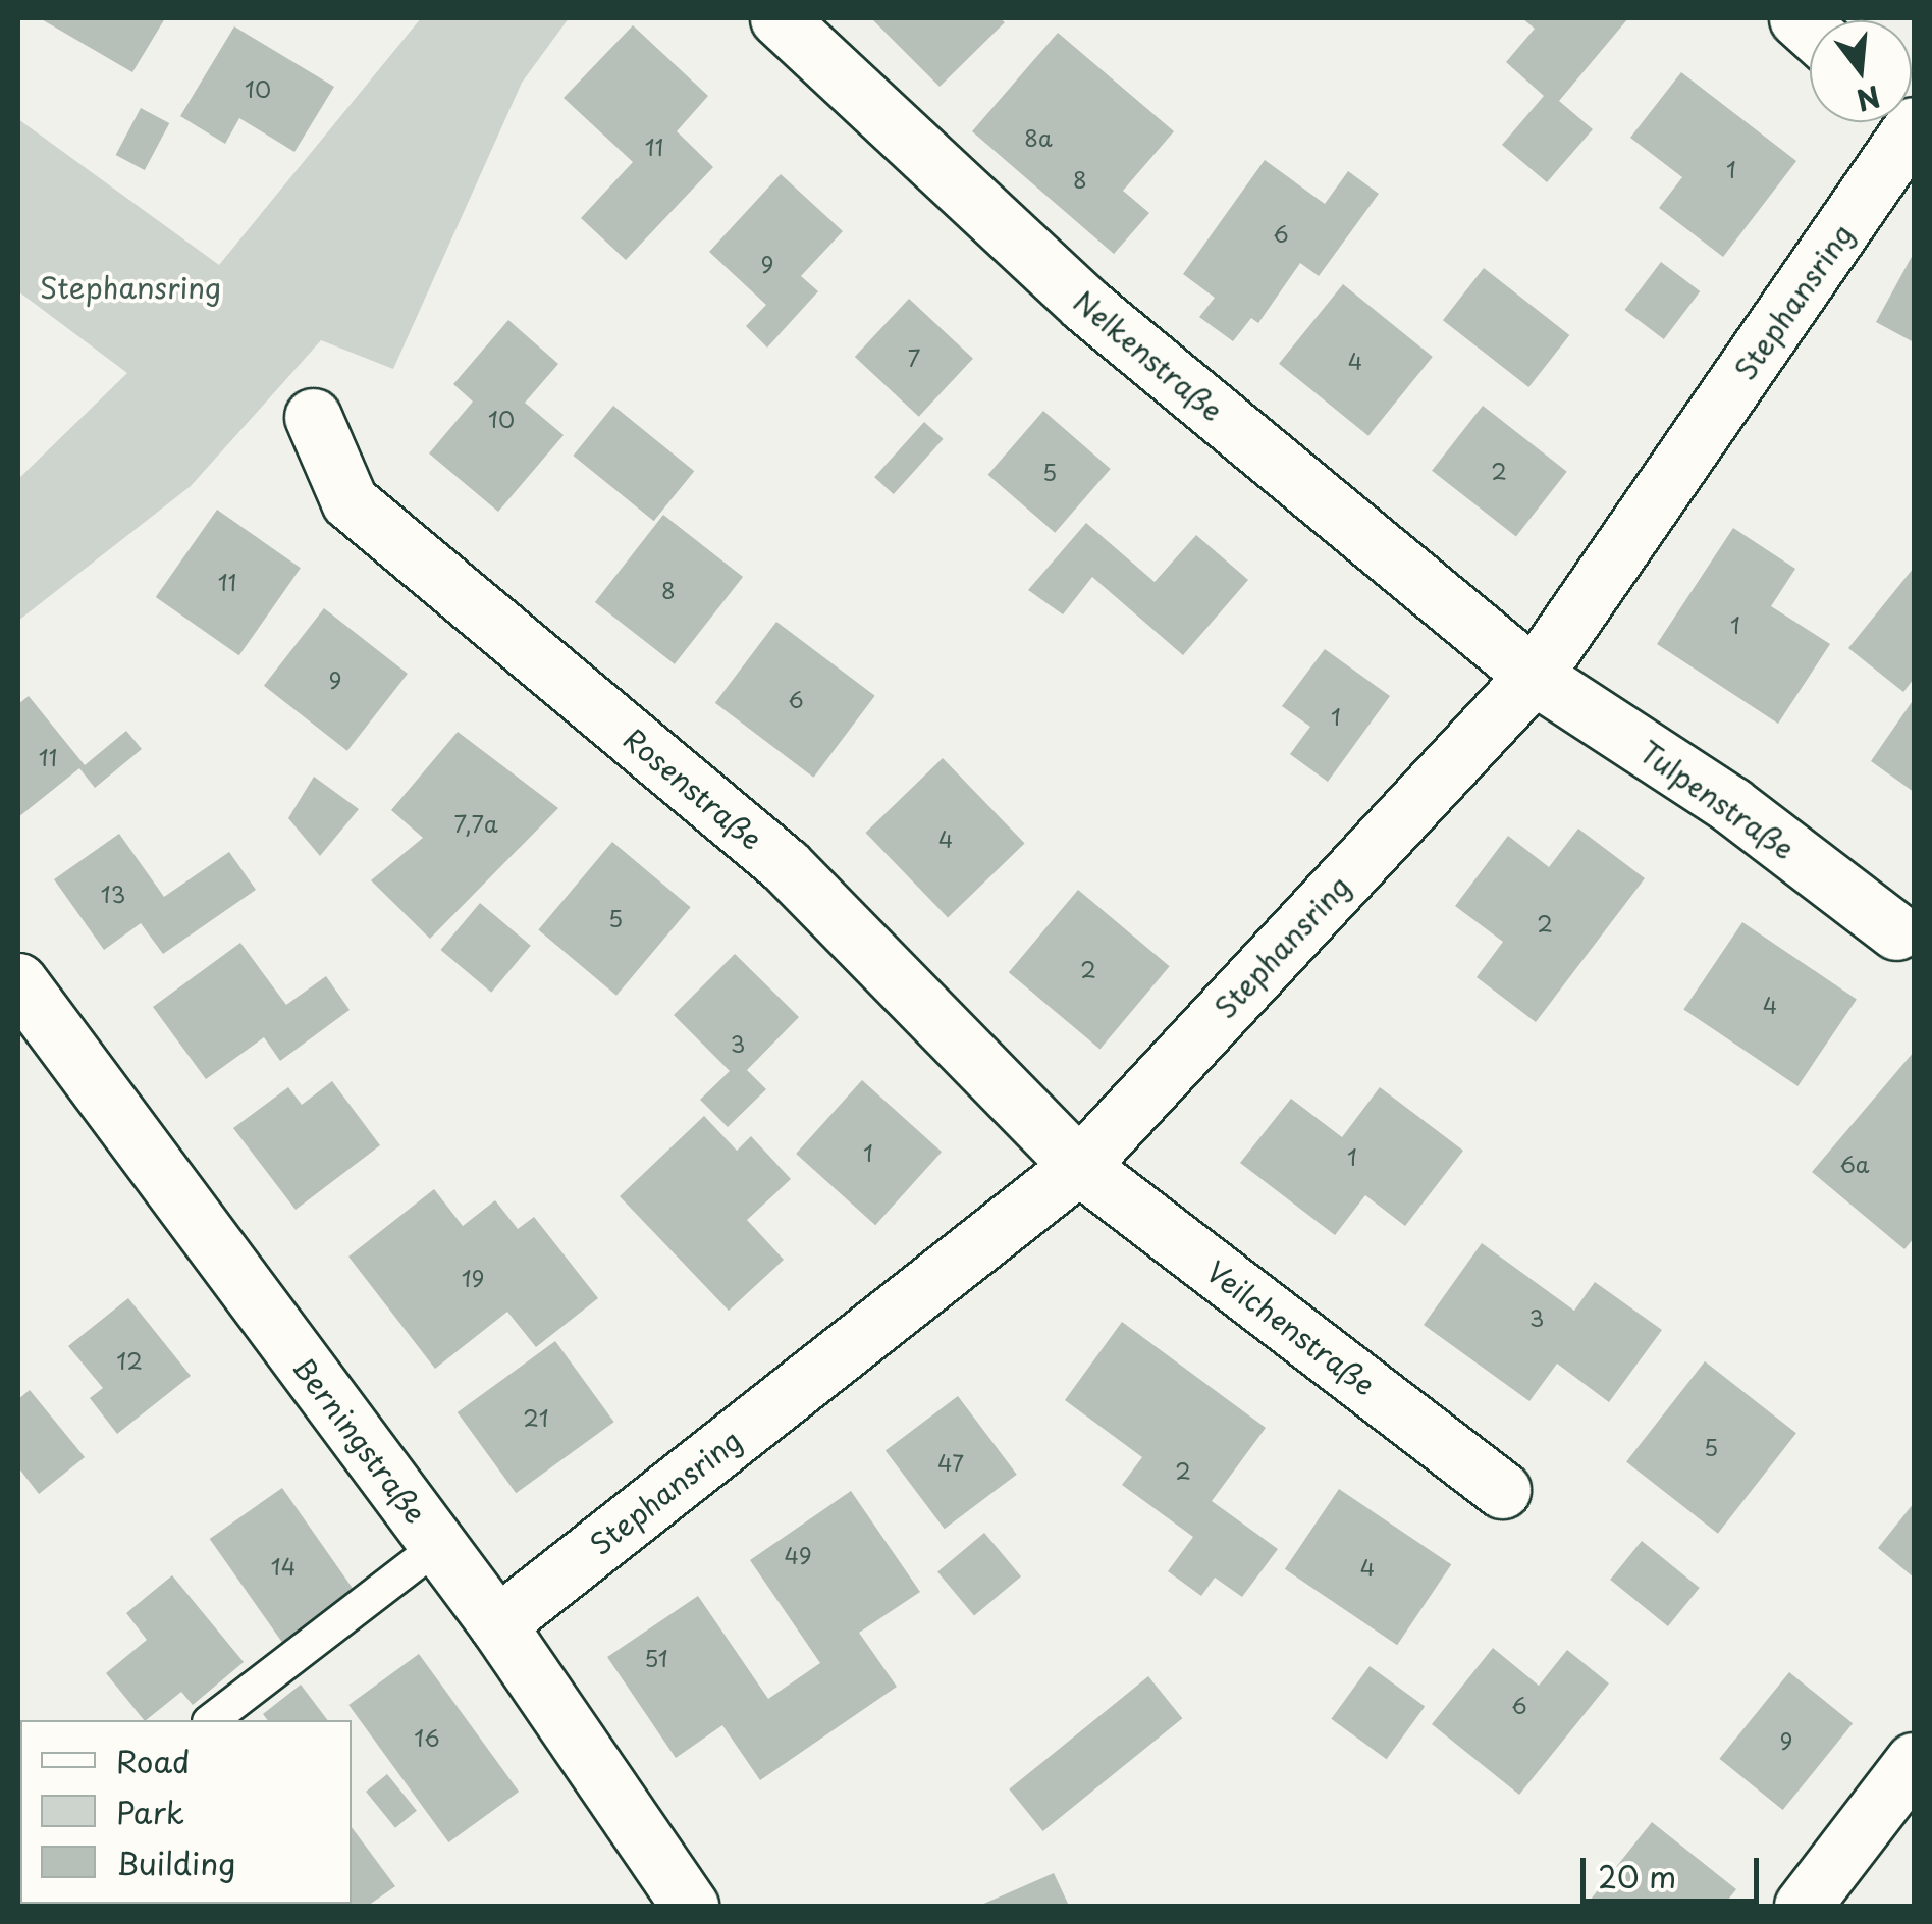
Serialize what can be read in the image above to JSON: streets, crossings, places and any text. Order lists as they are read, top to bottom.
{
  "streets": {
    "street": [
      "Stephansring",
      "Nelkenstraße",
      "Rosenstraße",
      "Tulpenstraße",
      "Veilchenstraße",
      "Berningstraße"
    ]
  },
  "crossings": [
    ["Stephansring", "Nelkenstraße"],
    ["Stephansring", "Rosenstraße"],
    ["Stephansring", "Tulpenstraße"],
    ["Stephansring", "Veilchenstraße"],
    ["Stephansring", "Berningstraße"],
    ["Nelkenstraße", "Tulpenstraße"],
    ["Rosenstraße", "Veilchenstraße"]
  ],
  "parks": ["Stephansring"],
  "house_numbers": [
    "10",
    "8a",
    "11",
    "1",
    "8",
    "6",
    "9",
    "7",
    "4",
    "10",
    "2",
    "5",
    "11",
    "8",
    "1",
    "9",
    "6",
    "1",
    "11",
    "7,7a",
    "4",
    "13",
    "5",
    "2",
    "2",
    "4",
    "3",
    "1",
    "1",
    "6a",
    "19",
    "3",
    "12",
    "21",
    "5",
    "47",
    "2",
    "49",
    "14",
    "4",
    "51",
    "6",
    "16",
    "9"
  ],
  "legend": ["Road", "Park", "Building"],
  "scale_bar": "20 m",
  "north": "bottom"
}
